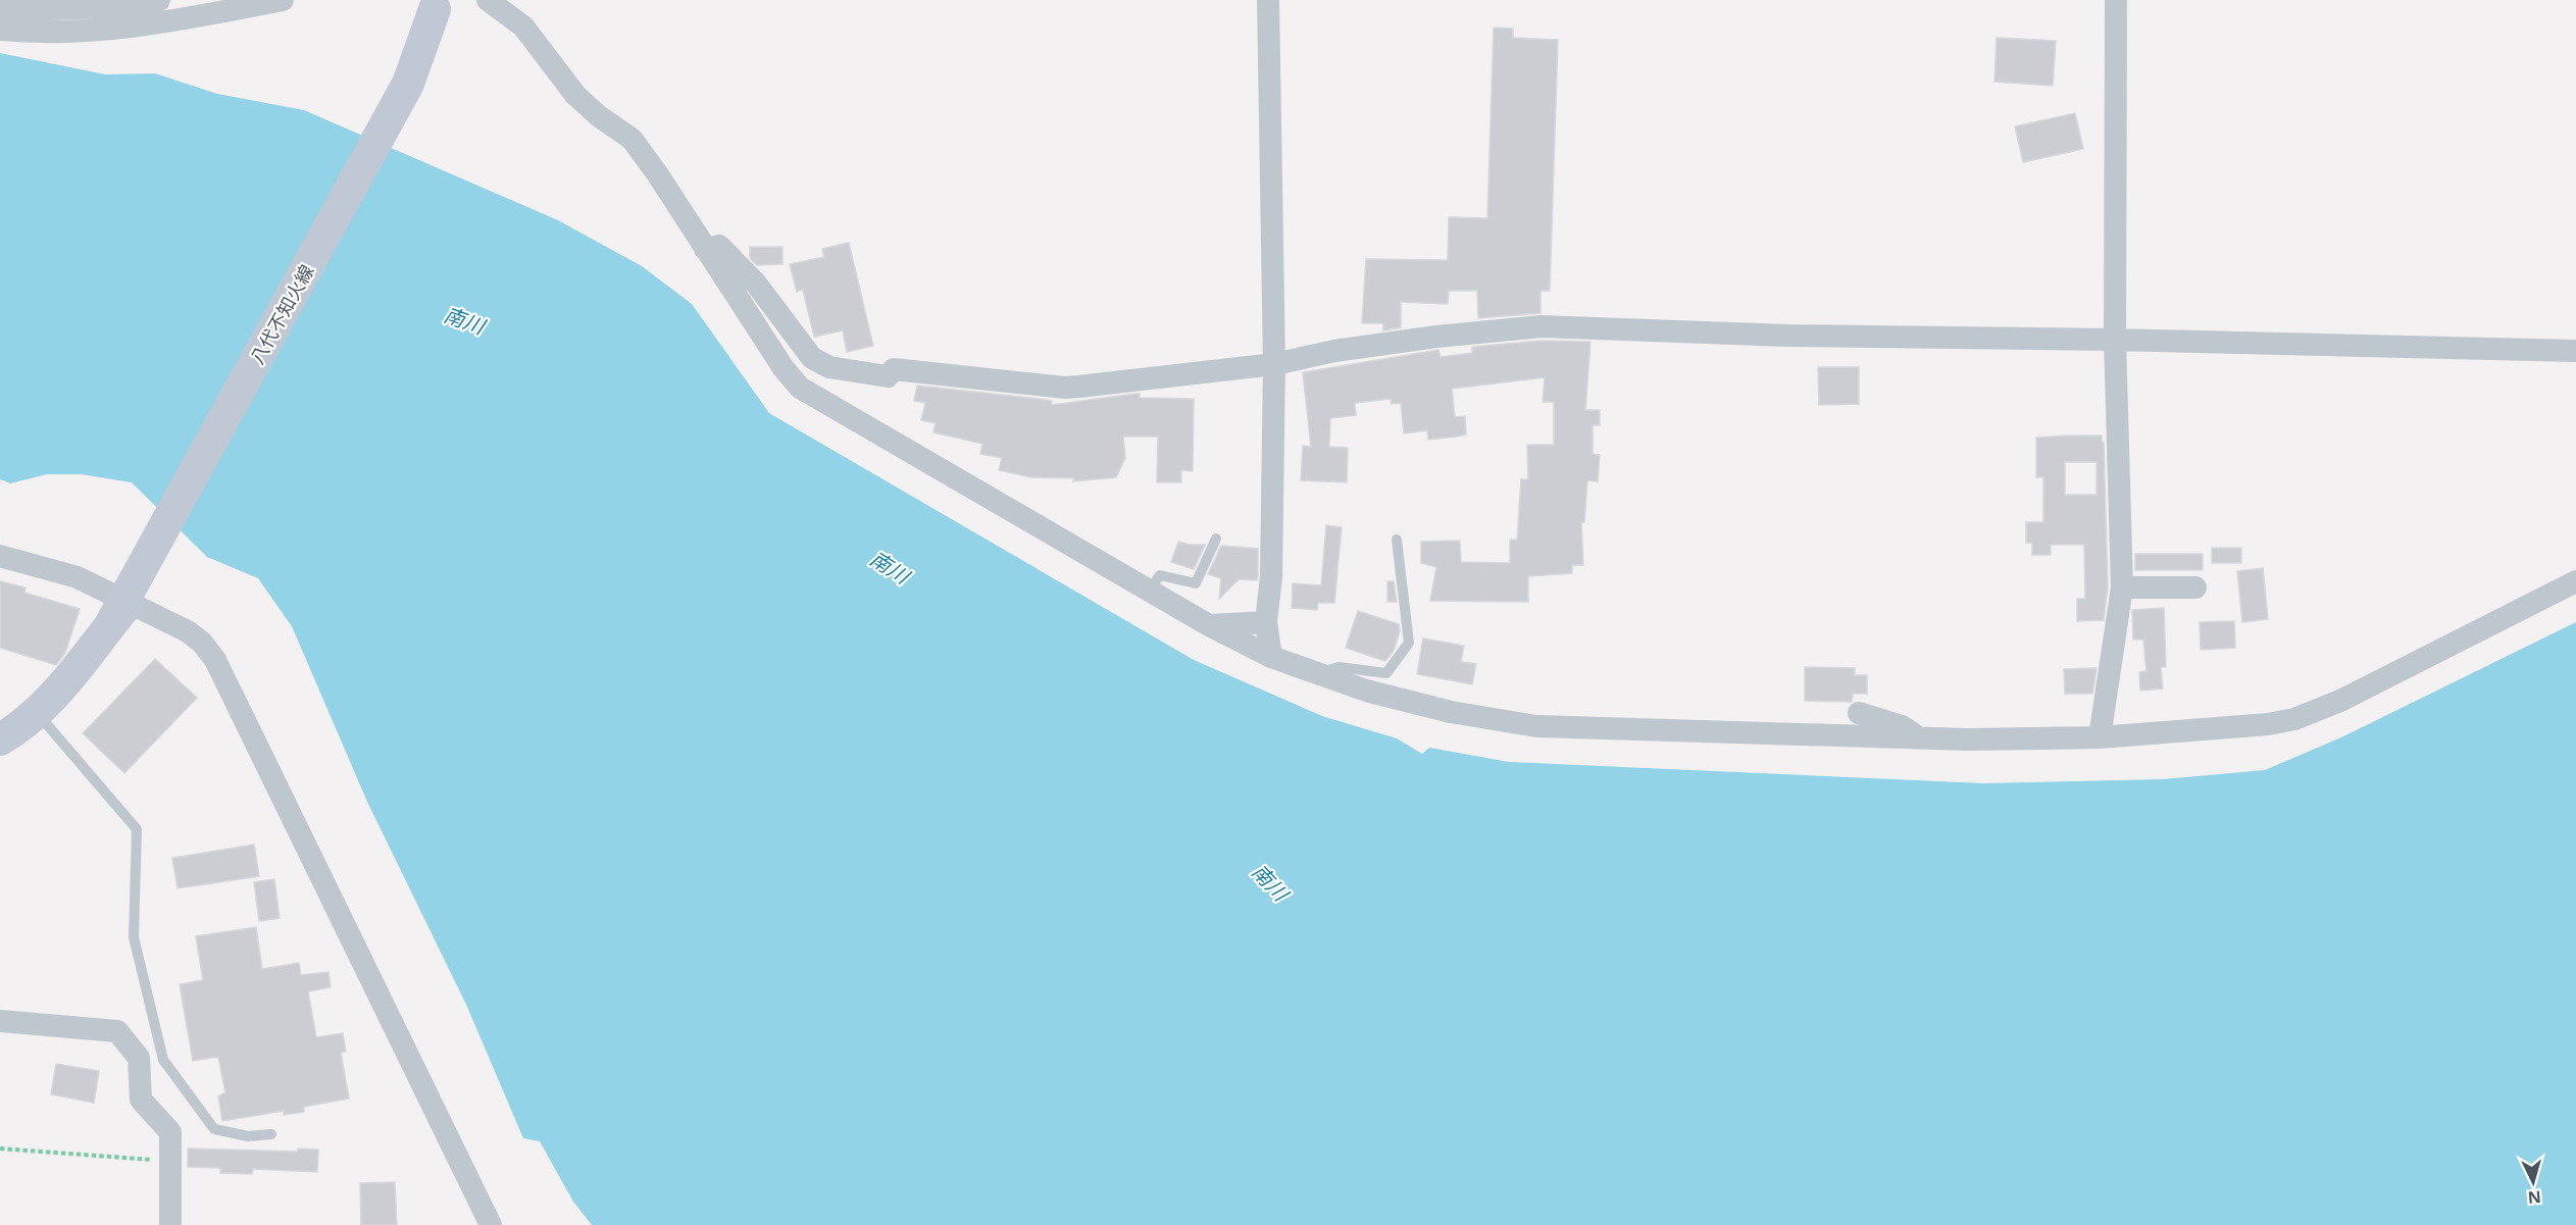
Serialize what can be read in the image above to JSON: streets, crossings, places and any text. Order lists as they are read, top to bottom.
{
  "streets": {
    "main road": ["八代不知火線"]
  },
  "water": ["南川"],
  "north": "bottom"
}
